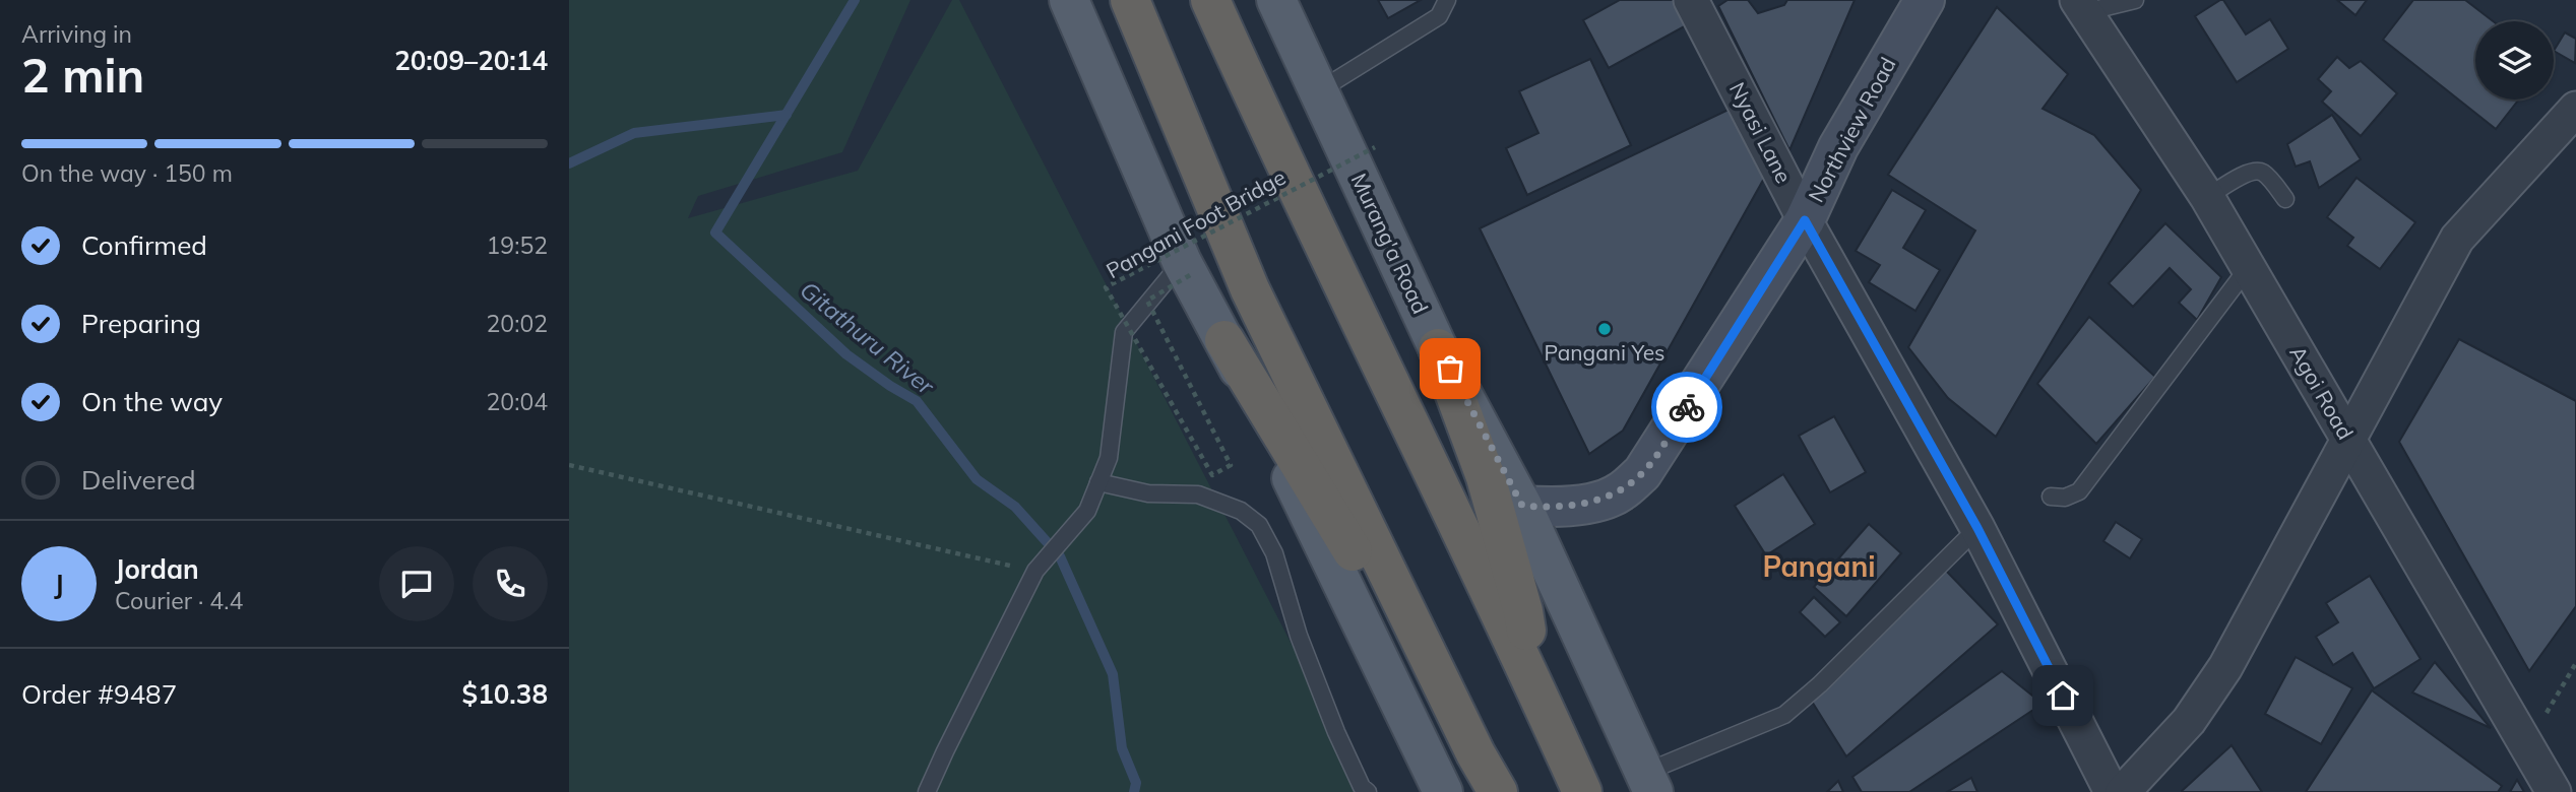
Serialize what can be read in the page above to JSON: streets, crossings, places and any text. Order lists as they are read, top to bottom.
{
  "streets": {
    "main road": ["Northview Road", "Murang'a Road"],
    "street": ["Nyasi Lane", "Agoi Road"],
    "path": ["Pangani Foot Bridge"]
  },
  "crossings": [
    ["Northview Road", "Nyasi Lane"],
    ["Northview Road", "Murang'a Road"]
  ],
  "districts": ["Pangani"],
  "water": ["Gitathuru River"],
  "places": ["Pangani Yes"],
  "page": {
    "heading": ["2 min", "Arriving in", "20:09–20:14"],
    "panel": [
      "Jordan",
      "Courier · 4.4",
      "Order #9487",
      "$10.38"
    ],
    "bar": "On the way · 150 m",
    "list": [
      ["Confirmed", "19:52"],
      ["Preparing", "20:02"],
      ["On the way", "20:04"],
      "Delivered"
    ],
    "round": "J"
  }
}
